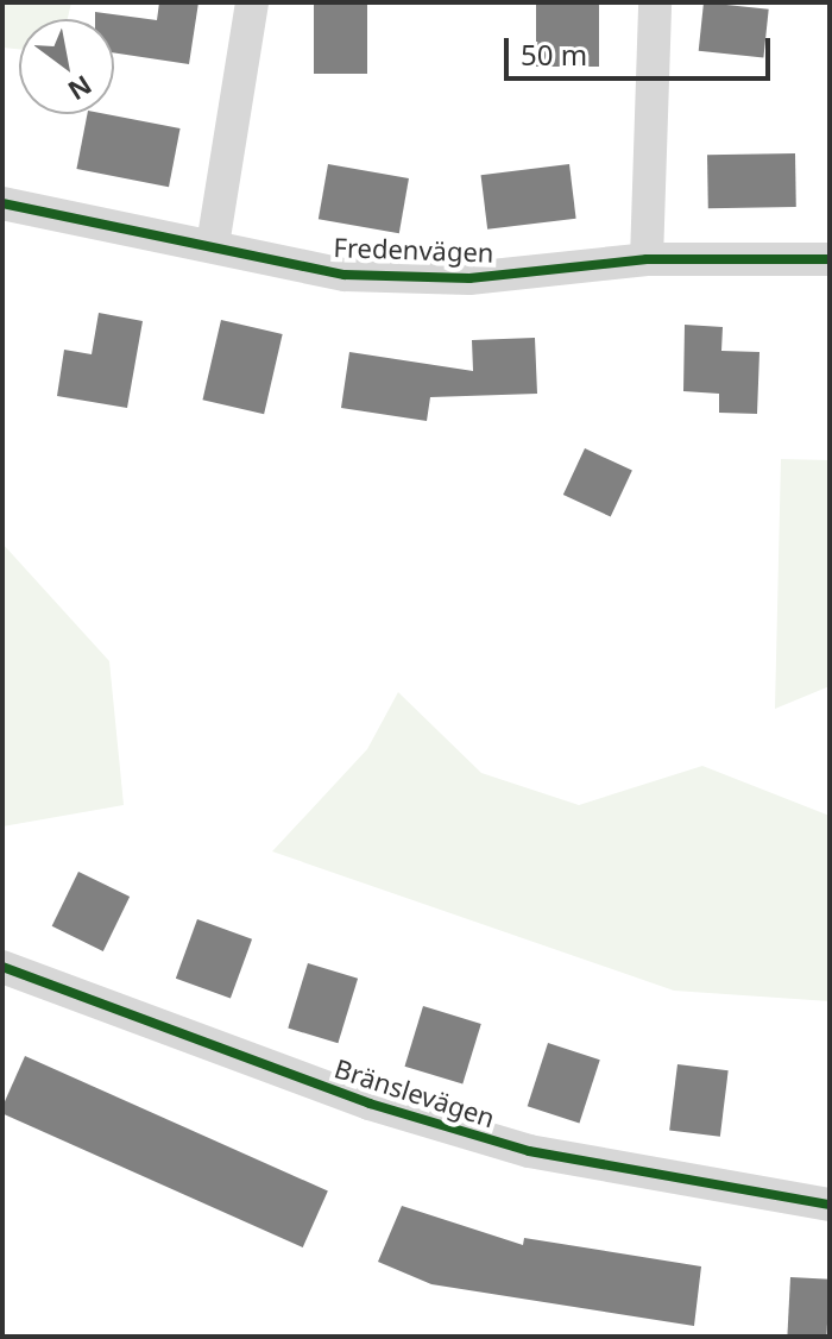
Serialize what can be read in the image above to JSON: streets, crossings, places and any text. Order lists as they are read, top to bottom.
{
  "streets": {
    "street": ["Fredenvägen", "Bränslevägen"]
  },
  "scale_bar": "50 m",
  "north": "bottom right"
}
